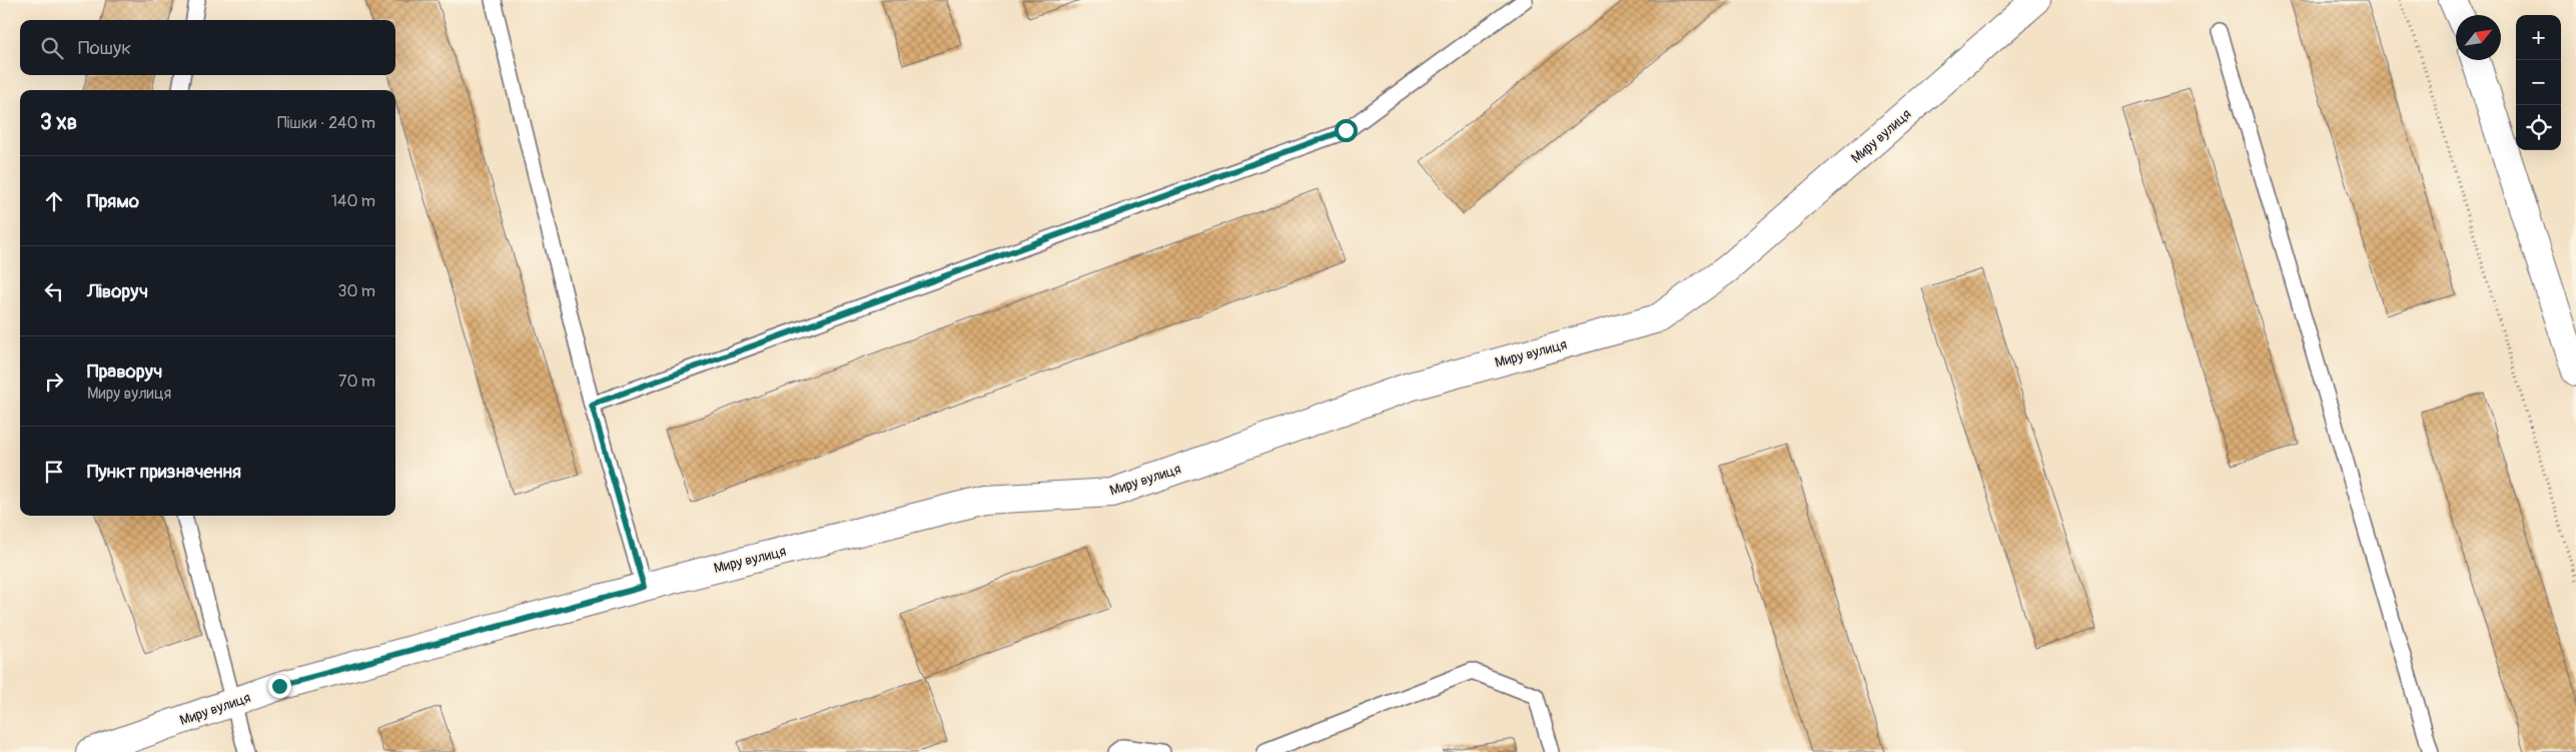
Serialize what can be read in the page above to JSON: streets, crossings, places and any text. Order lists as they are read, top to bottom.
{
  "streets": {
    "street": ["Миру вулиця"]
  },
  "north": "top right",
  "page": {
    "map_buttons": ["+", "−"],
    "search": "Пошук",
    "heading": ["3 хв", "Пішки · 240 m"],
    "list": [
      ["Прямо", "140 m"],
      ["Ліворуч", "30 m"],
      ["Праворуч", "Миру вулиця", "70 m"],
      "Пункт призначення"
    ]
  }
}
